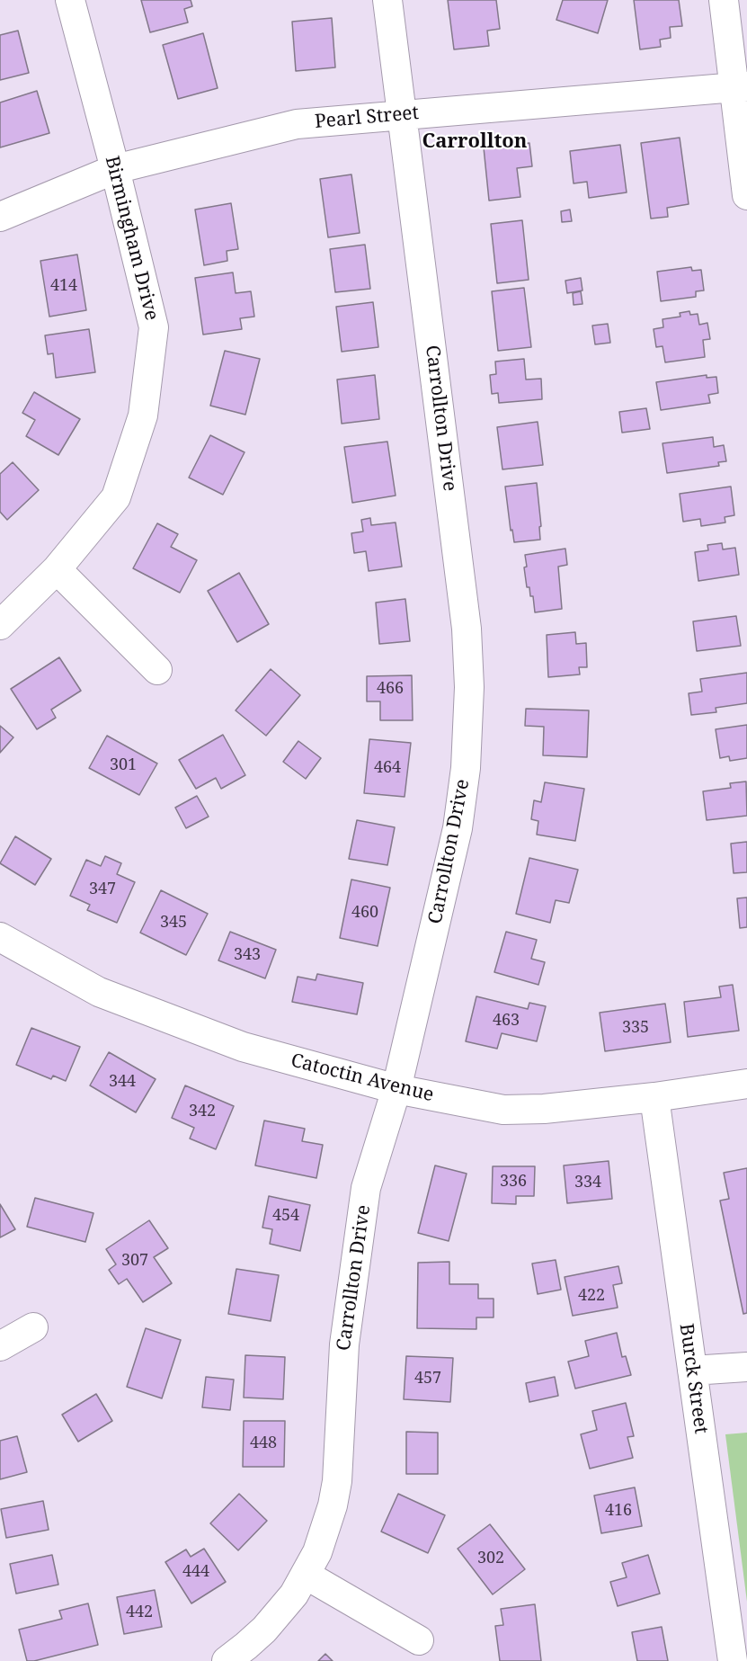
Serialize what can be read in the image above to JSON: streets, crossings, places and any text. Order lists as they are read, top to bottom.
{
  "streets": {
    "street": [
      "Pearl Street",
      "Birmingham Drive",
      "Carrollton Drive",
      "Catoctin Avenue",
      "Burck Street"
    ]
  },
  "crossings": [
    ["Pearl Street", "Birmingham Drive"],
    ["Pearl Street", "Carrollton Drive"],
    ["Carrollton Drive", "Catoctin Avenue"],
    ["Catoctin Avenue", "Burck Street"]
  ],
  "districts": ["Carrollton"],
  "house_numbers": [
    "414",
    "466",
    "301",
    "464",
    "347",
    "460",
    "345",
    "343",
    "463",
    "335",
    "344",
    "342",
    "336",
    "334",
    "454",
    "307",
    "422",
    "457",
    "448",
    "416",
    "302",
    "444",
    "442"
  ]
}
